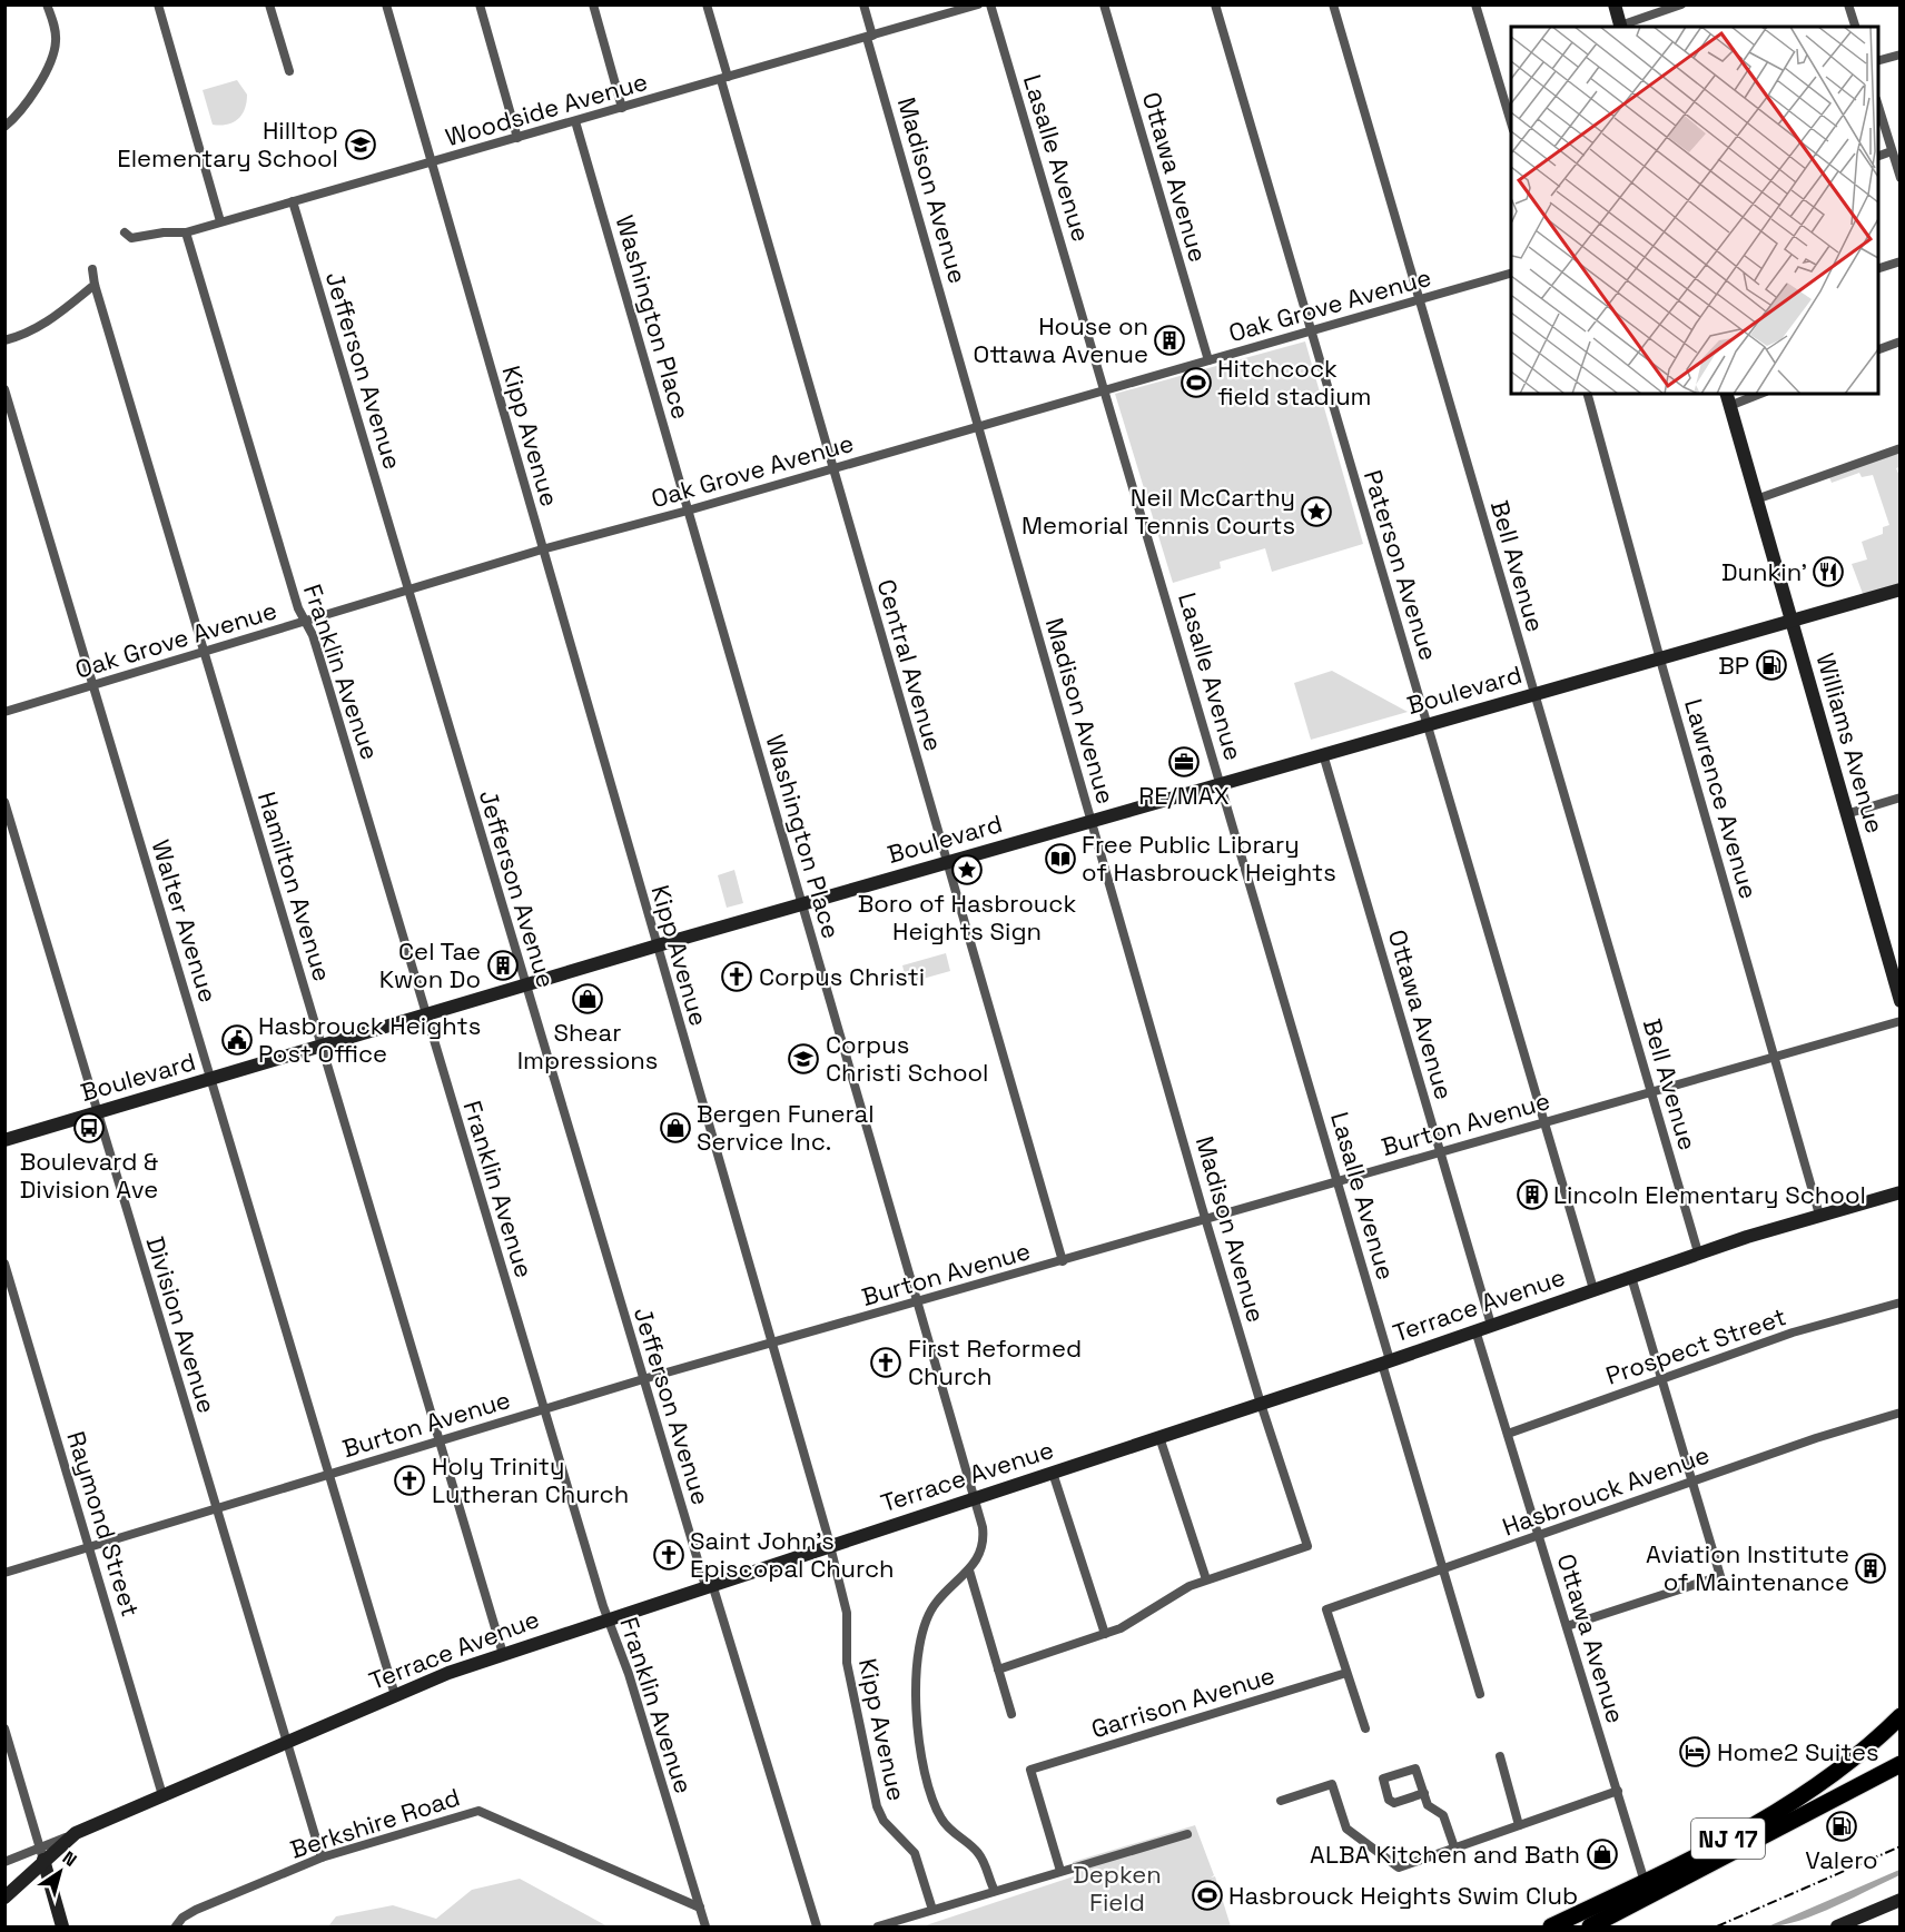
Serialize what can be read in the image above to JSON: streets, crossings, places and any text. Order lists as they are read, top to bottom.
{
  "streets": {
    "highway": ["NJ 17"],
    "street": [
      "Woodside Avenue",
      "Lasalle Avenue",
      "Ottawa Avenue",
      "Madison Avenue",
      "Oak Grove Avenue",
      "Washington Place",
      "Jefferson Avenue",
      "Kipp Avenue",
      "Paterson Avenue",
      "Bell Avenue",
      "Central Avenue",
      "Franklin Avenue",
      "Boulevard",
      "Williams Avenue",
      "Lawrence Avenue",
      "Hamilton Avenue",
      "Walter Avenue",
      "Burton Avenue",
      "Terrace Avenue",
      "Division Avenue",
      "Prospect Street",
      "Hasbrouck Avenue",
      "Raymond Street",
      "Garrison Avenue",
      "Berkshire Road"
    ]
  },
  "crossings": [
    ["Woodside Avenue", "Madison Avenue"],
    ["Woodside Avenue", "Washington Place"],
    ["Woodside Avenue", "Jefferson Avenue"],
    ["Woodside Avenue", "Kipp Avenue"],
    ["Woodside Avenue", "Central Avenue"],
    ["Woodside Avenue", "Franklin Avenue"],
    ["Lasalle Avenue", "Oak Grove Avenue"],
    ["Lasalle Avenue", "Boulevard"],
    ["Lasalle Avenue", "Burton Avenue"],
    ["Lasalle Avenue", "Terrace Avenue"],
    ["Lasalle Avenue", "Hasbrouck Avenue"],
    ["Ottawa Avenue", "Oak Grove Avenue"],
    ["Ottawa Avenue", "Boulevard"],
    ["Ottawa Avenue", "Burton Avenue"],
    ["Ottawa Avenue", "Terrace Avenue"],
    ["Ottawa Avenue", "Prospect Street"],
    ["Ottawa Avenue", "Hasbrouck Avenue"],
    ["Ottawa Avenue", "NJ 17"],
    ["Madison Avenue", "Oak Grove Avenue"],
    ["Madison Avenue", "Boulevard"],
    ["Madison Avenue", "Burton Avenue"],
    ["Madison Avenue", "Terrace Avenue"],
    ["Oak Grove Avenue", "Washington Place"],
    ["Oak Grove Avenue", "Jefferson Avenue"],
    ["Oak Grove Avenue", "Kipp Avenue"],
    ["Oak Grove Avenue", "Paterson Avenue"],
    ["Oak Grove Avenue", "Bell Avenue"],
    ["Oak Grove Avenue", "Central Avenue"],
    ["Oak Grove Avenue", "Franklin Avenue"],
    ["Oak Grove Avenue", "Hamilton Avenue"],
    ["Oak Grove Avenue", "Walter Avenue"],
    ["Washington Place", "Boulevard"],
    ["Washington Place", "Burton Avenue"],
    ["Washington Place", "Terrace Avenue"],
    ["Jefferson Avenue", "Boulevard"],
    ["Jefferson Avenue", "Burton Avenue"],
    ["Jefferson Avenue", "Terrace Avenue"],
    ["Kipp Avenue", "Boulevard"],
    ["Kipp Avenue", "Burton Avenue"],
    ["Kipp Avenue", "Terrace Avenue"],
    ["Paterson Avenue", "Boulevard"],
    ["Paterson Avenue", "Burton Avenue"],
    ["Paterson Avenue", "Terrace Avenue"],
    ["Bell Avenue", "Boulevard"],
    ["Bell Avenue", "Burton Avenue"],
    ["Bell Avenue", "Terrace Avenue"],
    ["Central Avenue", "Boulevard"],
    ["Central Avenue", "Burton Avenue"],
    ["Franklin Avenue", "Boulevard"],
    ["Franklin Avenue", "Burton Avenue"],
    ["Franklin Avenue", "Terrace Avenue"],
    ["Franklin Avenue", "Berkshire Road"],
    ["Boulevard", "Williams Avenue"],
    ["Boulevard", "Lawrence Avenue"],
    ["Boulevard", "Hamilton Avenue"],
    ["Boulevard", "Walter Avenue"],
    ["Boulevard", "Division Avenue"],
    ["Lawrence Avenue", "Burton Avenue"],
    ["Lawrence Avenue", "Terrace Avenue"],
    ["Hamilton Avenue", "Burton Avenue"],
    ["Hamilton Avenue", "Terrace Avenue"],
    ["Walter Avenue", "Burton Avenue"],
    ["Walter Avenue", "Terrace Avenue"],
    ["Burton Avenue", "Division Avenue"],
    ["Burton Avenue", "Raymond Street"],
    ["Terrace Avenue", "Division Avenue"],
    ["Terrace Avenue", "Raymond Street"],
    ["Division Avenue", "Berkshire Road"],
    ["Hasbrouck Avenue", "Garrison Avenue"]
  ],
  "parks": ["Depken Field"],
  "places": {
    "school or university": ["Hilltop Elementary School", "Corpus Christi School"],
    "building": [
      "House on Ottawa Avenue",
      "Cel Tae Kwon Do",
      "Lincoln Elementary School",
      "Aviation Institute of Maintenance"
    ],
    "sports": ["Hitchcock field stadium", "Hasbrouck Heights Swim Club"],
    "place": ["Neil McCarthy Memorial Tennis Courts", "Boro of Hasbrouck Heights Sign"],
    "restaurant": ["Dunkin'"],
    "fuel station": ["BP", "Valero"],
    "office": ["RE/MAX"],
    "library": ["Free Public Library of Hasbrouck Heights"],
    "church": [
      "Corpus Christi",
      "First Reformed Church",
      "Holy Trinity Lutheran Church",
      "Saint John's Episcopal Church"
    ],
    "shop": ["Shear Impressions", "Bergen Funeral Service Inc.", "ALBA Kitchen and Bath"],
    "public building": ["Hasbrouck Heights Post Office"],
    "bus stop": ["Boulevard & Division Ave"],
    "hotel": ["Home2 Suites"]
  },
  "north": "top right"
}
